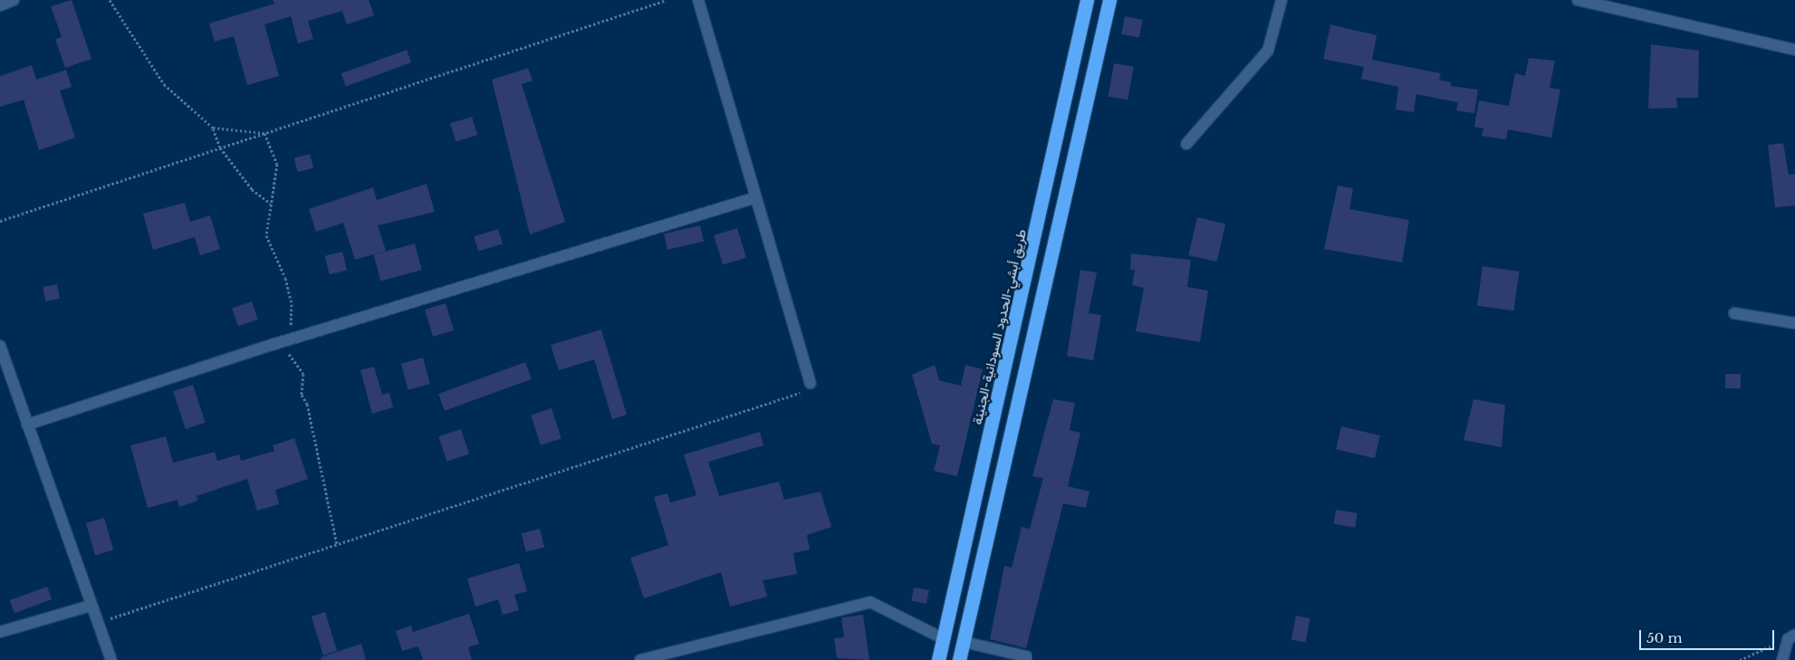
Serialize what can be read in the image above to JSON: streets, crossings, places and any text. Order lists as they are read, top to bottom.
{
  "streets": {
    "highway": ["طريق أبشي-الحدود السودانية-الجنينة"]
  },
  "scale_bar": "50 m"
}
